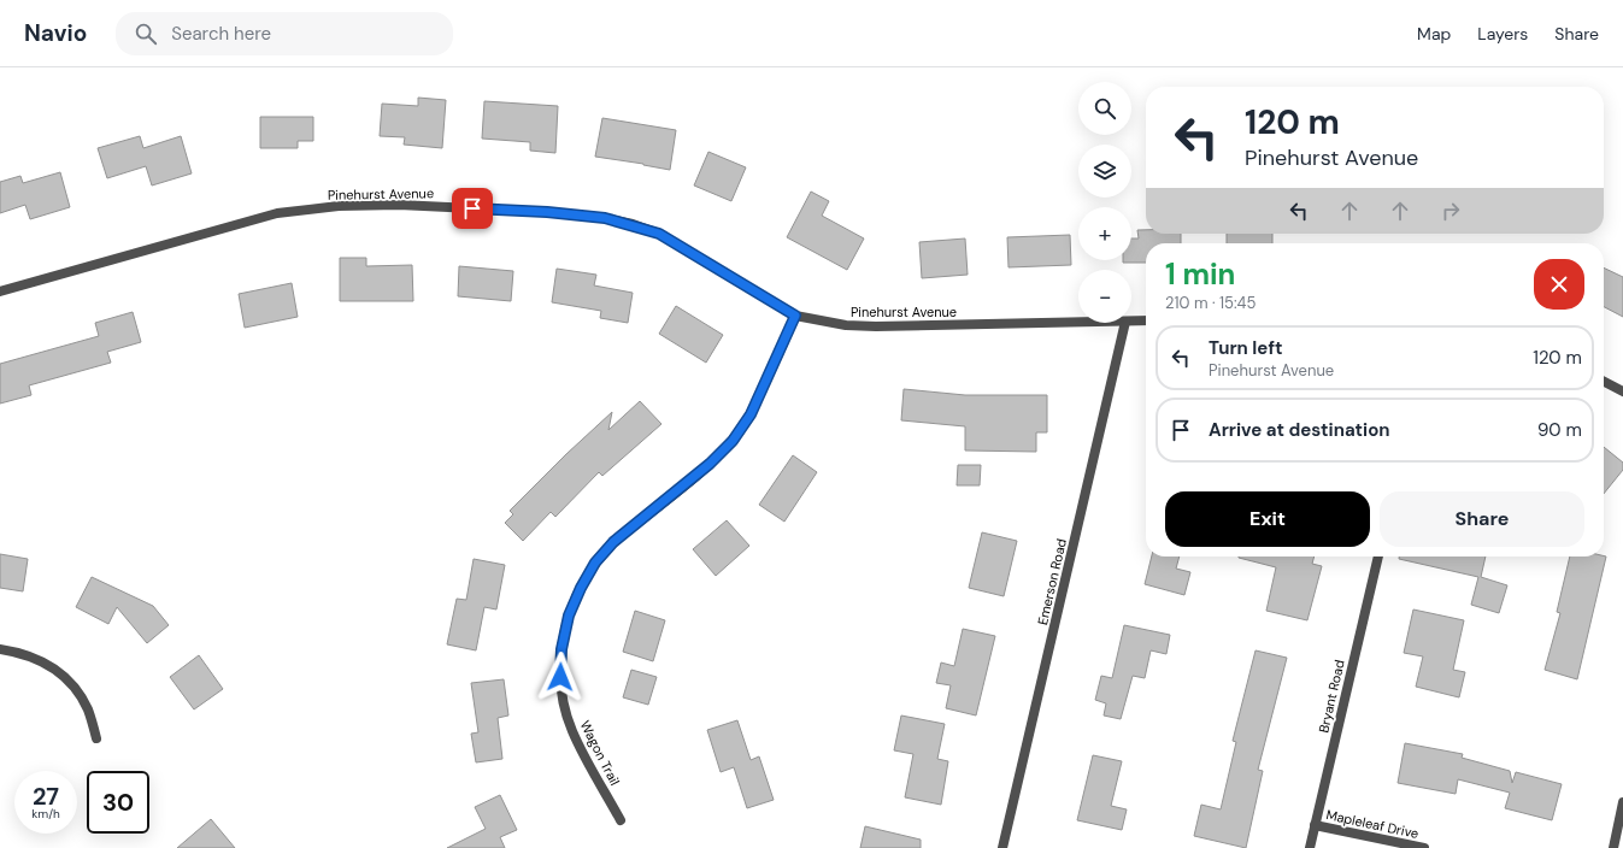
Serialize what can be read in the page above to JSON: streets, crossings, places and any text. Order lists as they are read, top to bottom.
{
  "streets": {
    "street": [
      "Pinehurst Avenue",
      "Emerson Road",
      "Bryant Road",
      "Wagon Trail",
      "Mapleleaf Drive"
    ]
  },
  "crossings": [
    ["Pinehurst Avenue", "Wagon Trail"],
    ["Bryant Road", "Mapleleaf Drive"]
  ],
  "page": {
    "header": "Navio",
    "search": "Search here",
    "nav": ["Map", "Layers", "Share"],
    "map_buttons": ["+", "−"],
    "turn": ["120 m", "Pinehurst Avenue"],
    "heading": ["1 min", "210 m · 15:45"],
    "list": [
      {
        "name": "Turn left",
        "note": "Pinehurst Avenue",
        "value": "120 m"
      },
      {
        "name": "Arrive at destination",
        "value": "90 m"
      }
    ],
    "buttons": ["Exit", "Share"],
    "speed": "27 km/h",
    "limit": "30"
  }
}
